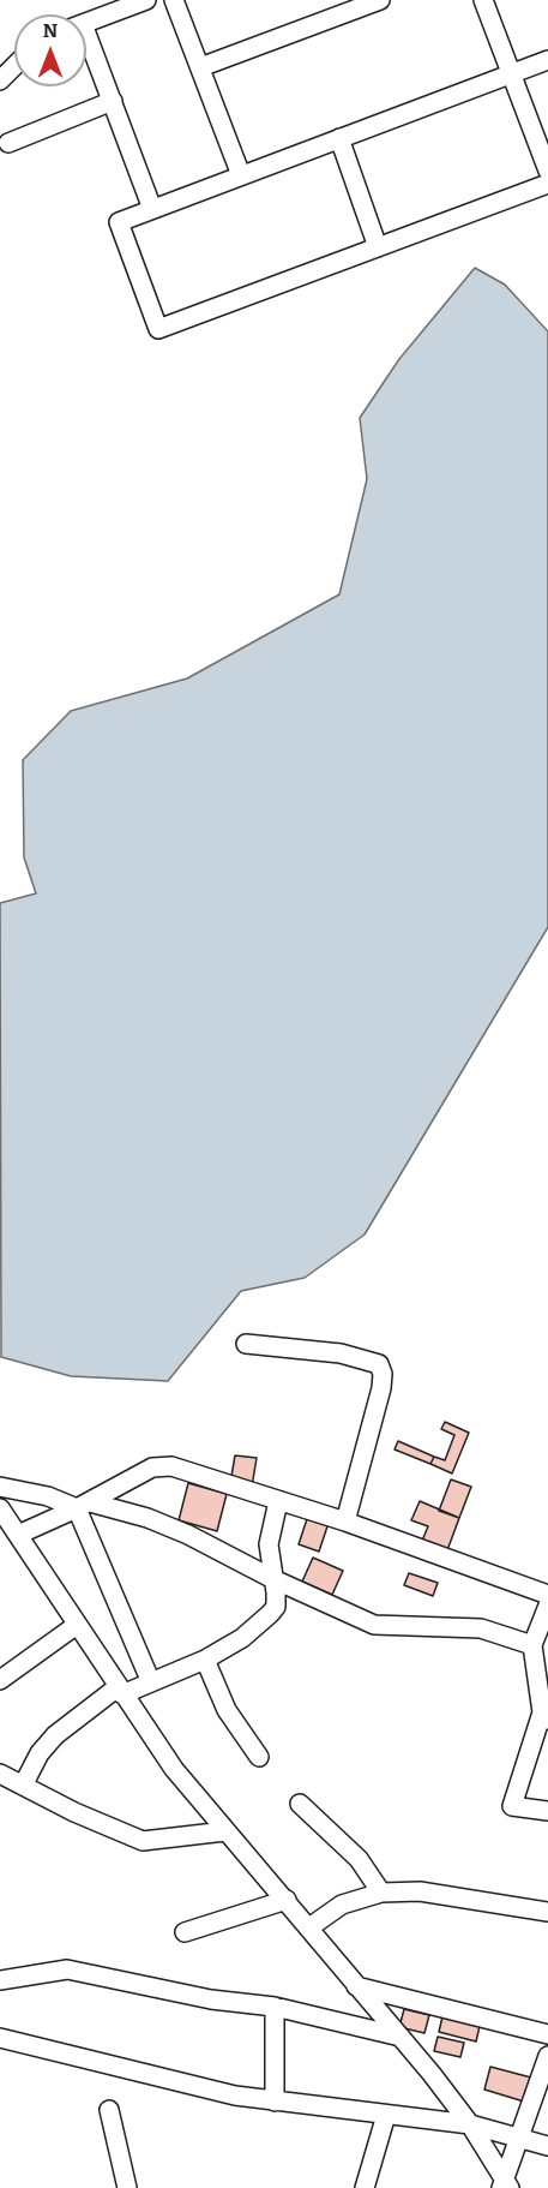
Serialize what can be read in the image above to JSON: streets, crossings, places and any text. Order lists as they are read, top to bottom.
{
  "north": "top"
}
